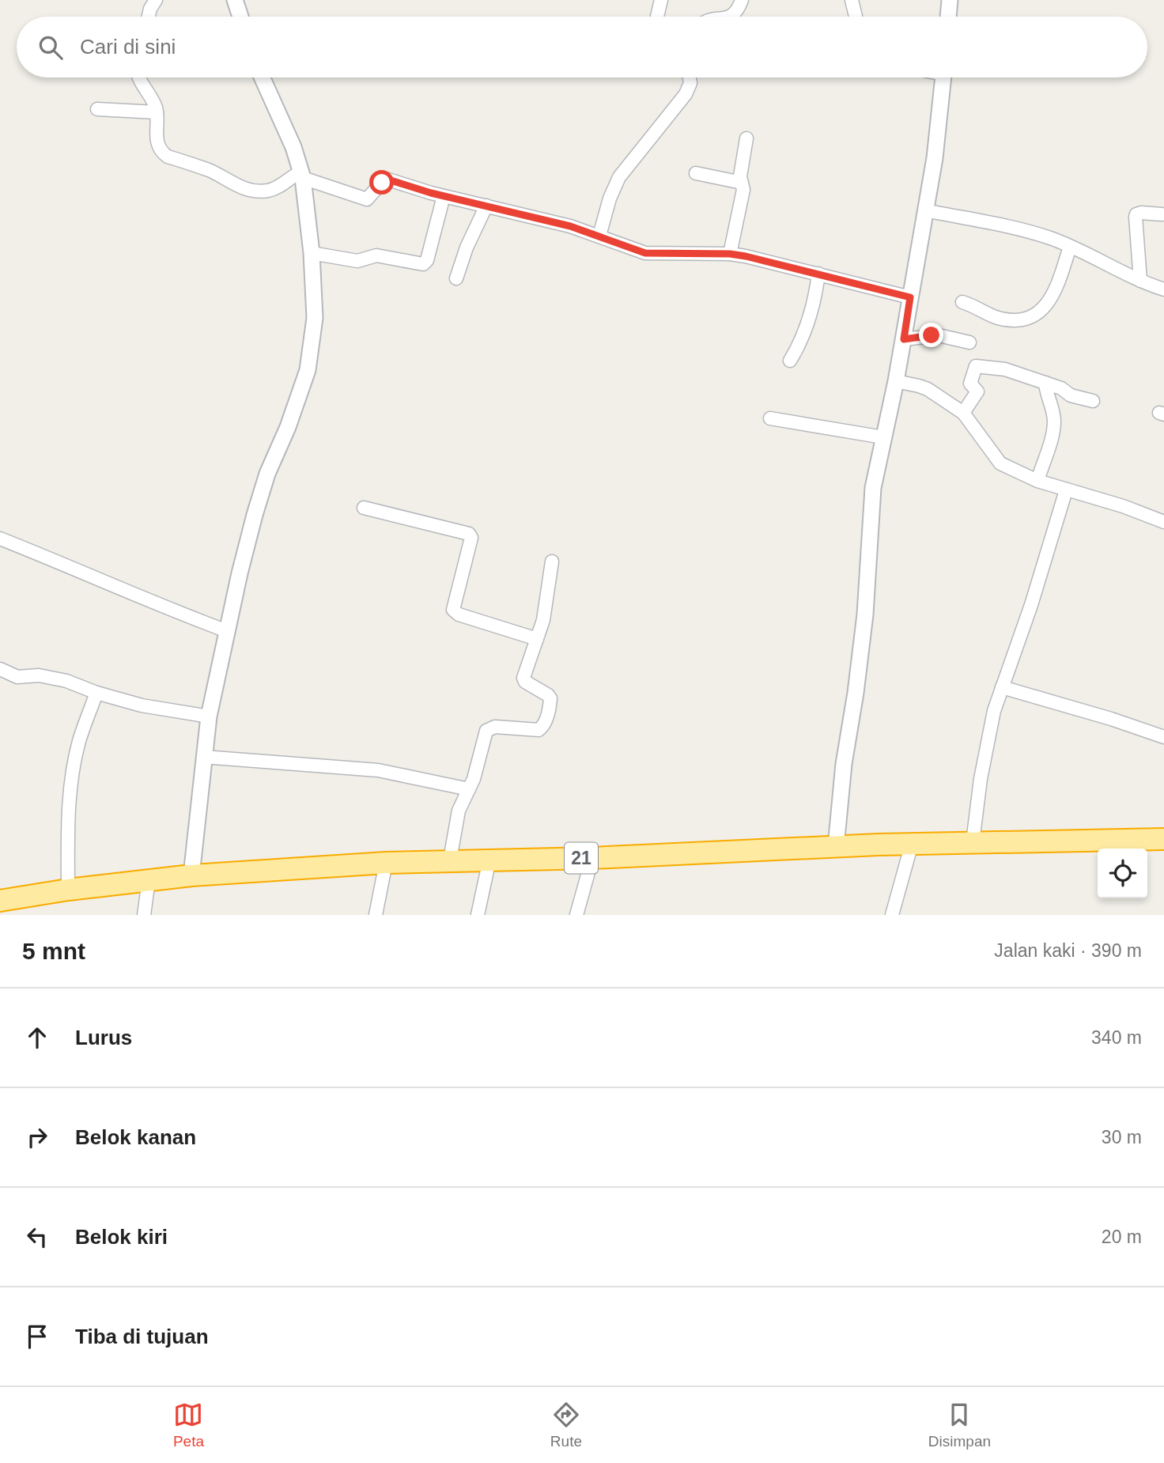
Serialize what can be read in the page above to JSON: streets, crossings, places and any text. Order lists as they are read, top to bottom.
{
  "streets": {
    "highway": ["21"]
  },
  "page": {
    "search": "Cari di sini",
    "heading": ["5 mnt", "Jalan kaki · 390 m"],
    "list": [
      ["Lurus", "340 m"],
      ["Belok kanan", "30 m"],
      ["Belok kiri", "20 m"],
      "Tiba di tujuan"
    ],
    "nav": ["Peta", "Rute", "Disimpan"]
  }
}
